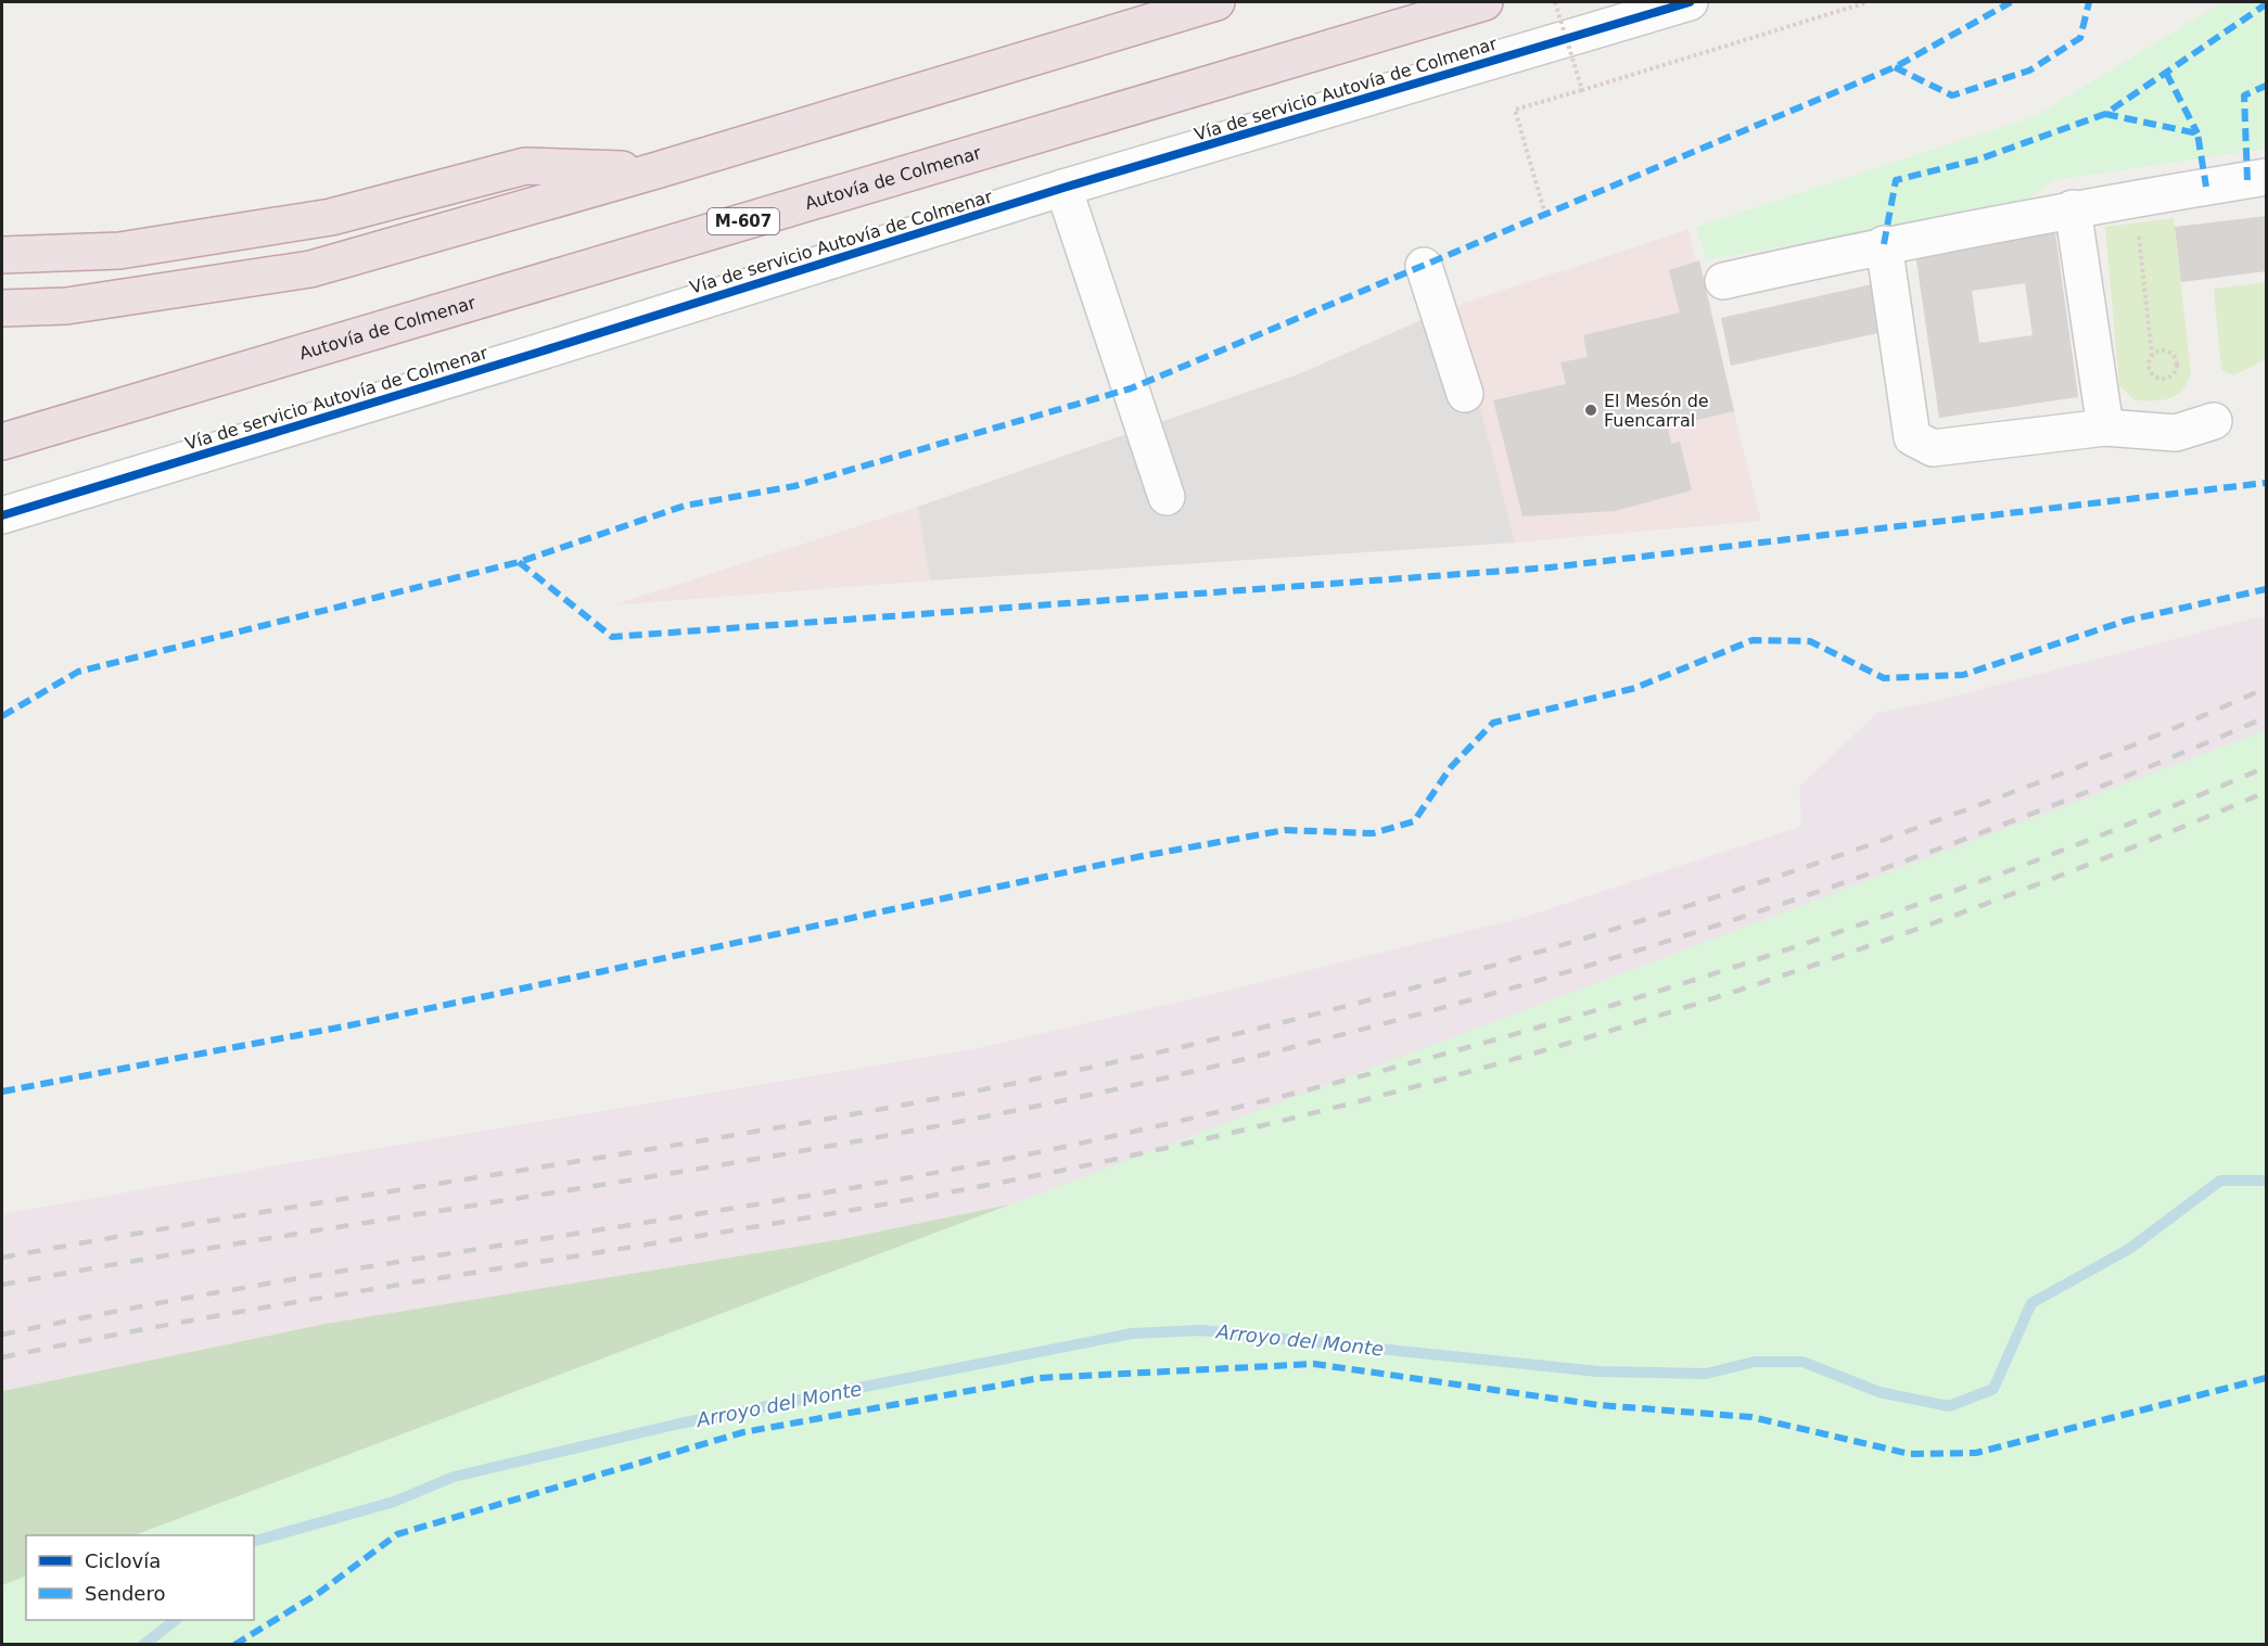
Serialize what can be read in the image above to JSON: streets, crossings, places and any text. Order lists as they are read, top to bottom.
{
  "streets": {
    "highway": ["Autovía de Colmenar", "M-607"],
    "street": ["Vía de servicio Autovía de Colmenar"]
  },
  "water": ["Arroyo del Monte"],
  "places": ["El Mesón de Fuencarral"],
  "legend": ["Ciclovía", "Sendero"]
}
